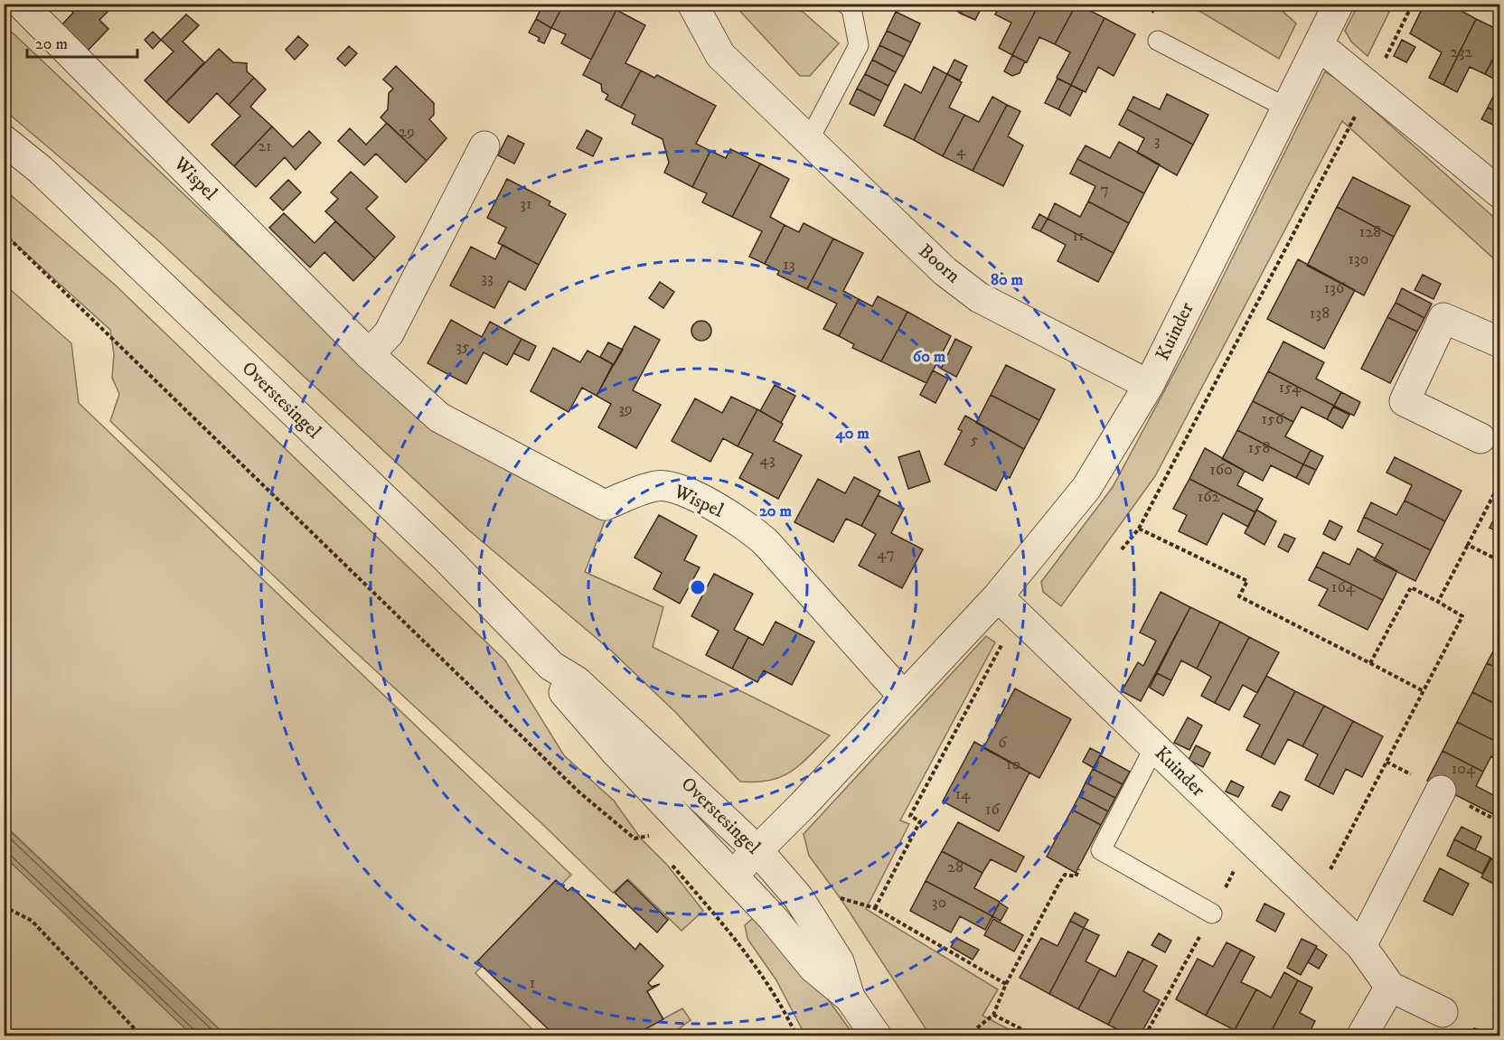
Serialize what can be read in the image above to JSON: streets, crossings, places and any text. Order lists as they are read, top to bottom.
{
  "streets": {
    "street": [
      "Wispel",
      "Boorn",
      "Kuinder",
      "Overstesingel"
    ]
  },
  "crossings": [
    ["Wispel", "Kuinder"],
    ["Boorn", "Kuinder"],
    ["Kuinder", "Overstesingel"]
  ],
  "house_numbers": [
    "232",
    "29",
    "3",
    "21",
    "4",
    "7",
    "31",
    "128",
    "11",
    "130",
    "13",
    "33",
    "136",
    "138",
    "35",
    "154",
    "39",
    "156",
    "5",
    "158",
    "43",
    "160",
    "162",
    "47",
    "164",
    "6",
    "10",
    "104",
    "14",
    "16",
    "28",
    "30",
    "1"
  ],
  "scale_bar": "20 m",
  "rings": [
    "80 m",
    "60 m",
    "40 m",
    "20 m"
  ]
}
